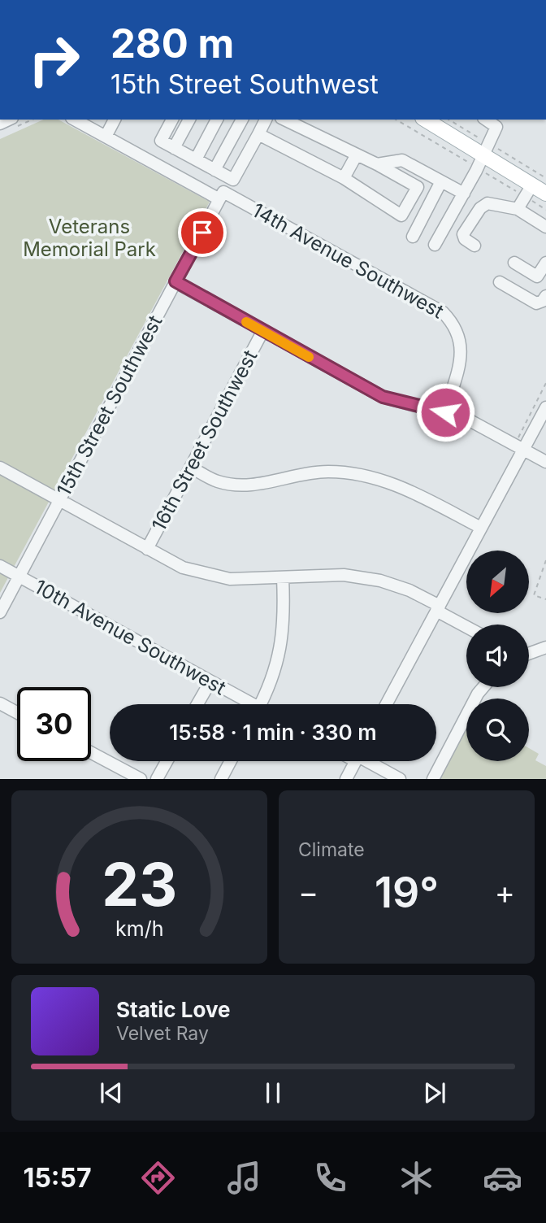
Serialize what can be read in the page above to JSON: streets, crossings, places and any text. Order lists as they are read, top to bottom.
{
  "streets": {
    "street": [
      "14th Avenue Southwest",
      "15th Street Southwest",
      "16th Street Southwest",
      "10th Avenue Southwest"
    ]
  },
  "crossings": [
    ["14th Avenue Southwest", "15th Street Southwest"],
    ["15th Street Southwest", "10th Avenue Southwest"]
  ],
  "parks": ["Veterans Memorial Park"],
  "north": "bottom left",
  "page": {
    "turn": ["280 m", "15th Street Southwest"],
    "limit": "30",
    "trip": "15:58 · 1 min · 330 m",
    "tile": "Climate",
    "heat": ["−", "19°", "+"],
    "song": ["Static Love", "Velvet Ray"],
    "tabs": "15:57",
    "gauge": ["23", "km/h"]
  }
}
